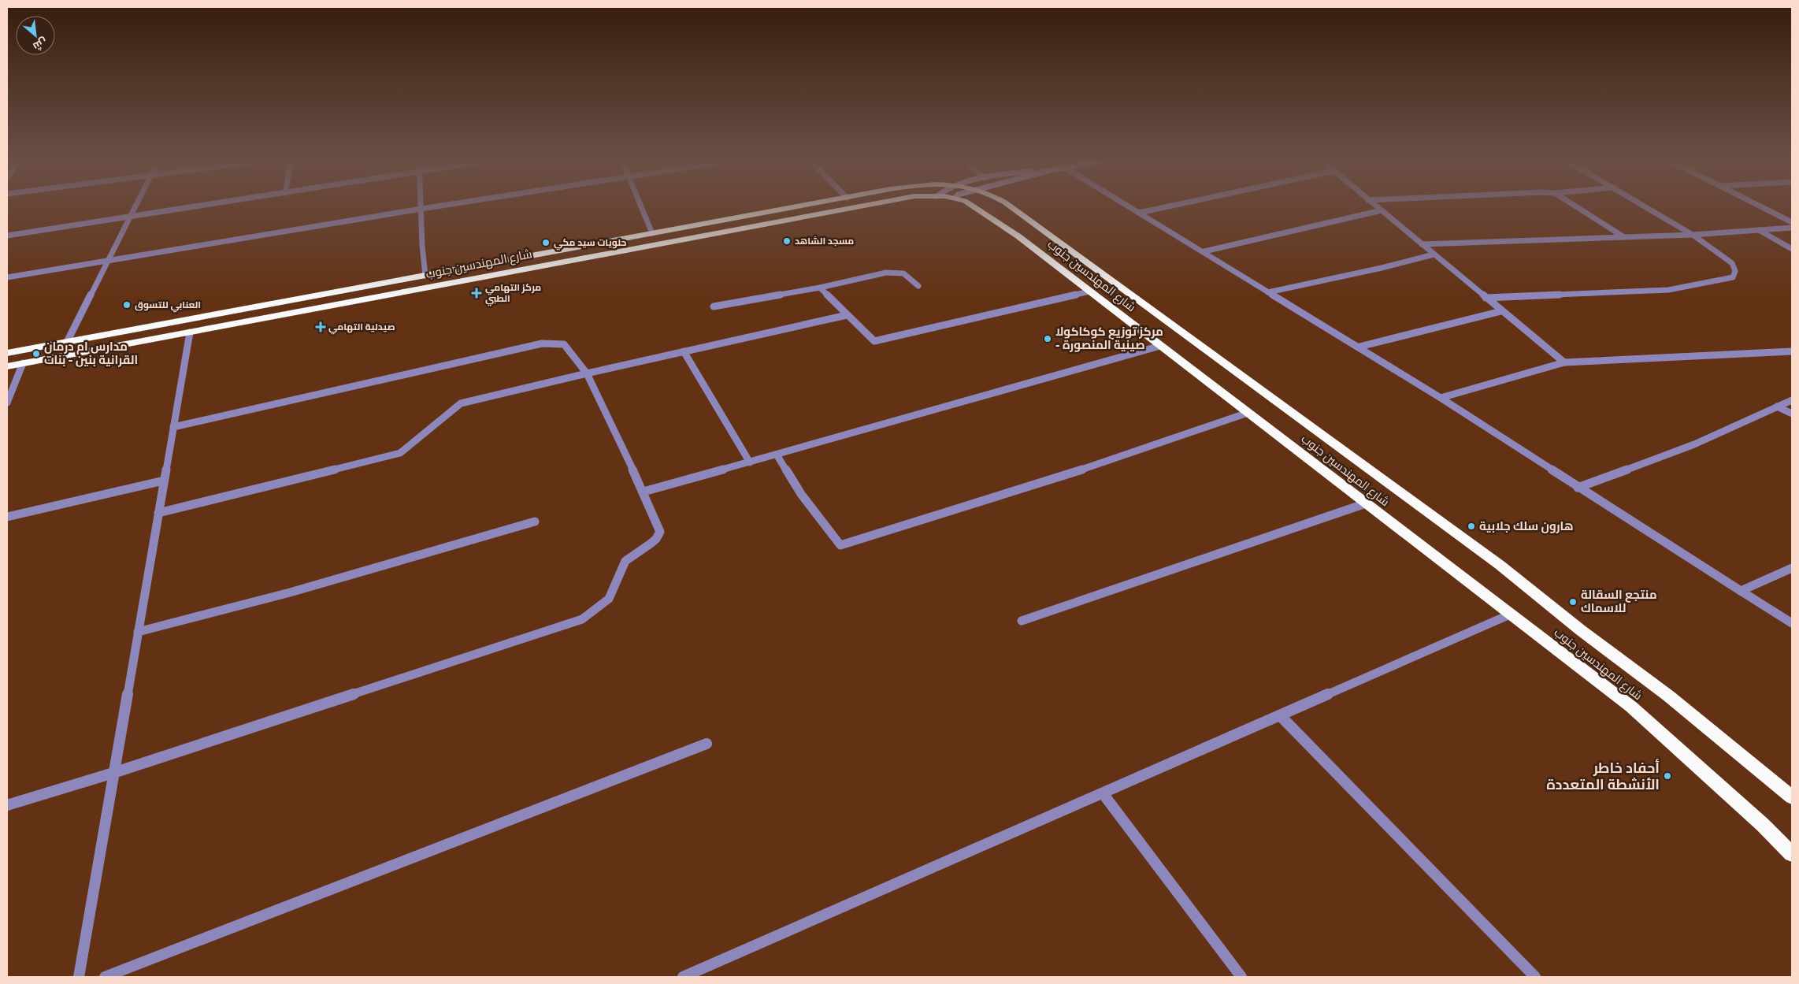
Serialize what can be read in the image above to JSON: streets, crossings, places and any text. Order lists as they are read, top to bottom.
{
  "streets": {
    "highway": ["شارع المهندسين جنوب"]
  },
  "places": {
    "other": [
      "مسجد الشاهد",
      "حلويات سيد مكي",
      "العنابي للتسوق",
      "مركز توزيع كوكاكولا - صينية المنصورة",
      "مدارس ام درمان القرانية بنين - بنات",
      "هارون سلك جلابية",
      "منتجع السقالة للاسماك",
      "أحفاد خاطر الأنشطة المتعددة"
    ],
    "health": ["مركز التهامي الطبي", "صيدلية التهامي"]
  },
  "north": "bottom right"
}
